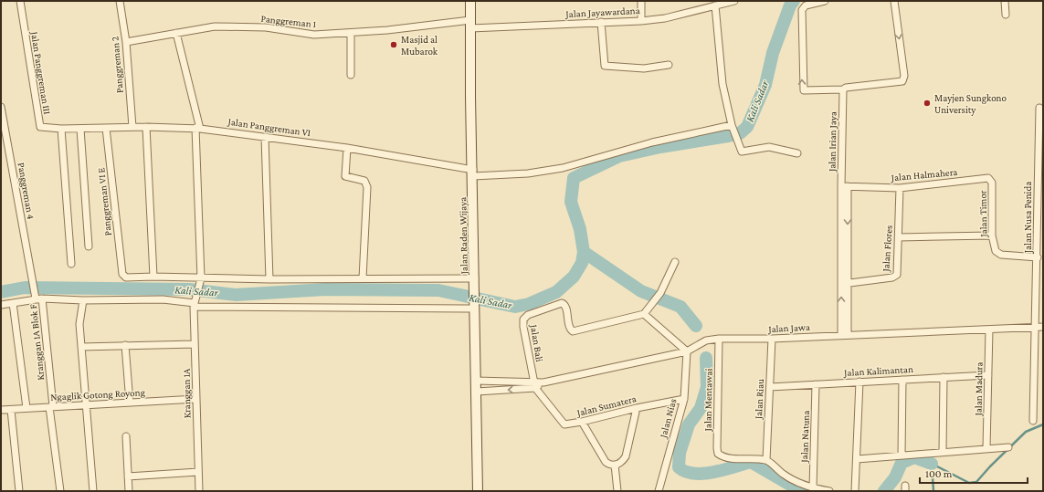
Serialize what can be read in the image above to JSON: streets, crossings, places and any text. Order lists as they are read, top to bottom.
{
  "streets": {
    "main road": ["Jalan Raden Wijaya"],
    "street": [
      "Jalan Jayawardana",
      "Panggreman 1",
      "Panggreman 2",
      "Jalan Panggreman III",
      "Jalan Panggreman VI",
      "Jalan Irian Jaya",
      "Jalan Halmahera",
      "Panggreman 4",
      "Panggreman VI E",
      "Jalan Timor",
      "Jalan Nusa Penida",
      "Jalan Flores",
      "Jalan Jawa",
      "Kranggan 1A Blok F",
      "Jalan Bali",
      "Jalan Kalimantan",
      "Jalan Madura",
      "Kranggan 1A",
      "Ngaglik Gotong Royong",
      "Jalan Riau",
      "Jalan Mentawai",
      "Jalan Sumatera",
      "Jalan Nias",
      "Jalan Natuna"
    ]
  },
  "crossings": [
    ["Jalan Jayawardana", "Panggreman 1"],
    ["Jalan Jayawardana", "Jalan Raden Wijaya"],
    ["Panggreman 1", "Panggreman 2"],
    ["Panggreman 1", "Jalan Raden Wijaya"],
    ["Panggreman 1", "Kranggan 1A"],
    ["Panggreman 2", "Jalan Panggreman VI"],
    ["Jalan Panggreman III", "Jalan Panggreman VI"],
    ["Jalan Panggreman VI", "Panggreman VI E"],
    ["Jalan Panggreman VI", "Jalan Raden Wijaya"],
    ["Jalan Panggreman VI", "Kranggan 1A"],
    ["Jalan Irian Jaya", "Jalan Halmahera"],
    ["Jalan Irian Jaya", "Jalan Flores"],
    ["Jalan Irian Jaya", "Jalan Jawa"],
    ["Jalan Halmahera", "Jalan Timor"],
    ["Jalan Halmahera", "Jalan Flores"],
    ["Panggreman 4", "Kranggan 1A Blok F"],
    ["Jalan Timor", "Jalan Nusa Penida"],
    ["Jalan Nusa Penida", "Jalan Jawa"],
    ["Jalan Raden Wijaya", "Jalan Jawa"],
    ["Jalan Jawa", "Jalan Bali"],
    ["Jalan Jawa", "Jalan Madura"],
    ["Jalan Jawa", "Jalan Riau"],
    ["Jalan Jawa", "Jalan Mentawai"],
    ["Jalan Jawa", "Jalan Sumatera"],
    ["Jalan Jawa", "Jalan Nias"],
    ["Kranggan 1A Blok F", "Ngaglik Gotong Royong"],
    ["Jalan Bali", "Jalan Sumatera"],
    ["Jalan Kalimantan", "Jalan Madura"],
    ["Jalan Kalimantan", "Jalan Riau"],
    ["Jalan Kalimantan", "Jalan Natuna"],
    ["Kranggan 1A", "Ngaglik Gotong Royong"],
    ["Jalan Riau", "Jalan Mentawai"],
    ["Jalan Sumatera", "Jalan Nias"]
  ],
  "water": ["Kali Sadar"],
  "places": ["Masjid al Mubarok", "Mayjen Sungkono University"],
  "scale_bar": "100 m"
}
